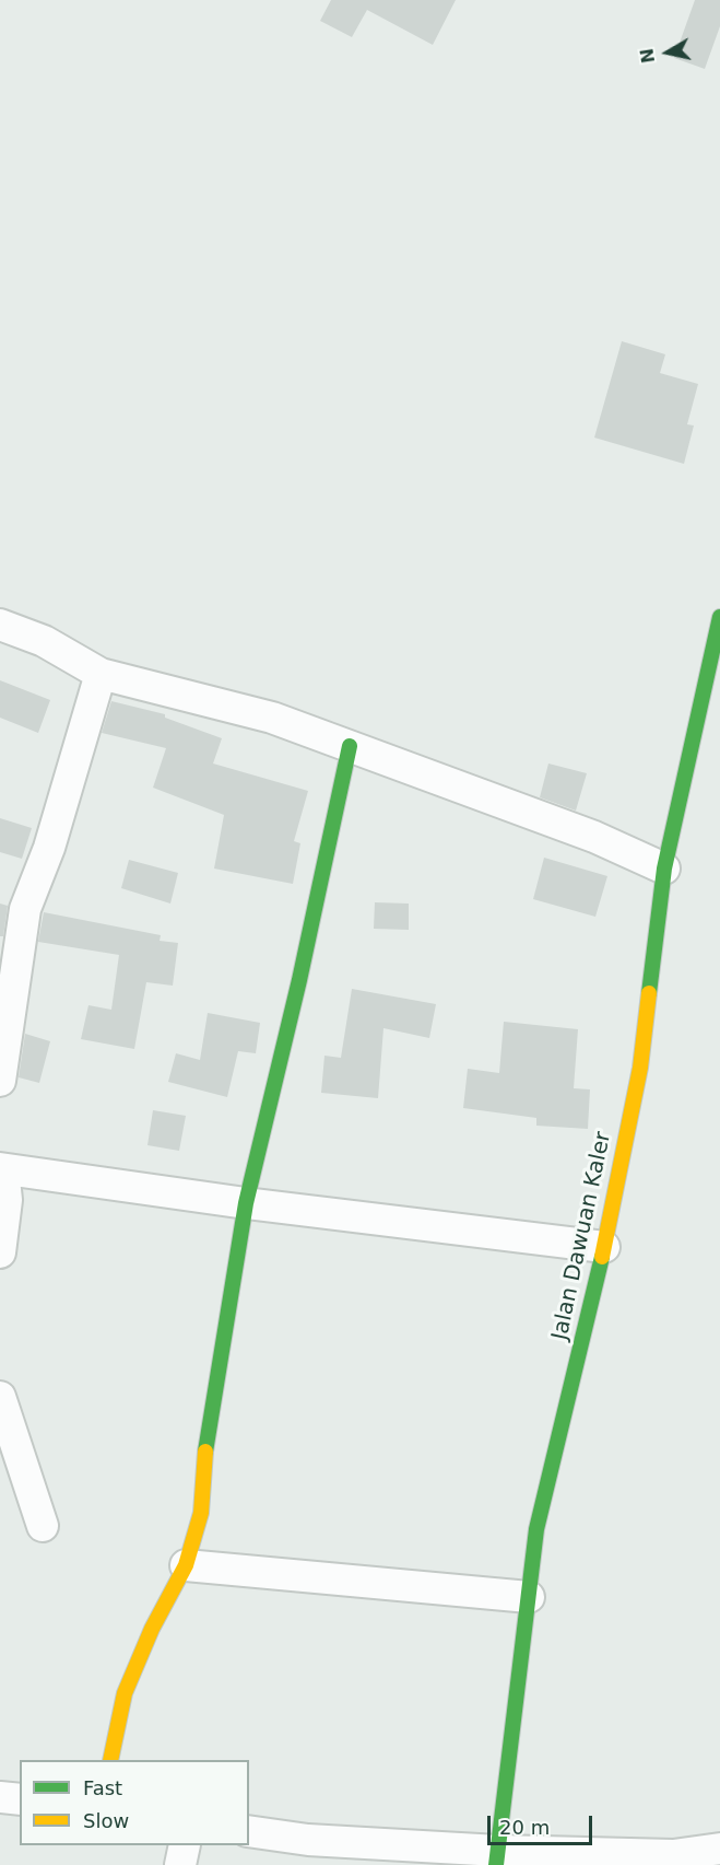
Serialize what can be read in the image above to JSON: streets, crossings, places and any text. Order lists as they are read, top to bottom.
{
  "streets": {
    "street": ["Jalan Dawuan Kaler"]
  },
  "legend": ["Fast", "Slow"],
  "scale_bar": "20 m",
  "north": "left"
}
